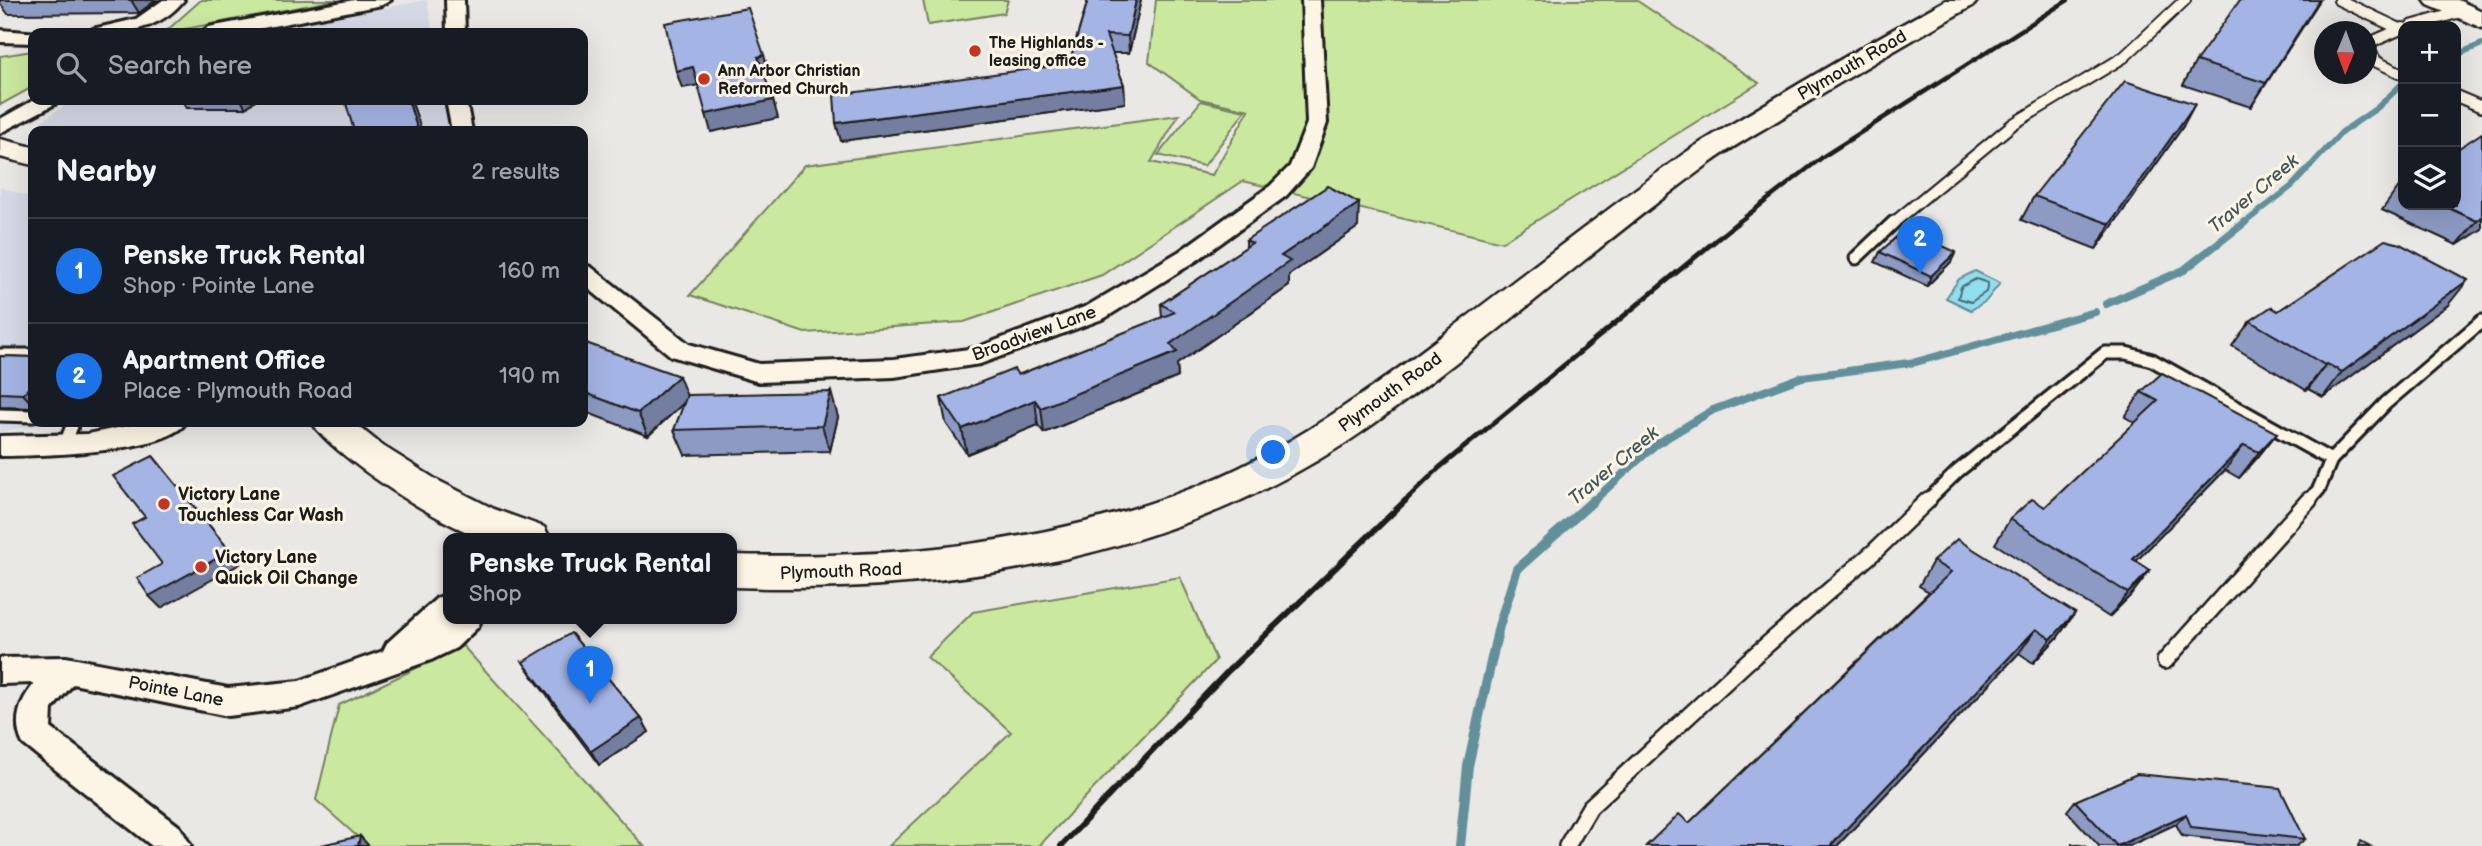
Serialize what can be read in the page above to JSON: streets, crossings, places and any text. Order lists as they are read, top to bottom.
{
  "streets": {
    "main road": ["Plymouth Road"],
    "street": ["Broadview Lane", "Pointe Lane"]
  },
  "water": ["Traver Creek"],
  "places": [
    "The Highlands - leasing office",
    "Ann Arbor Christian Reformed Church",
    "Victory Lane Touchless Car Wash",
    "Victory Lane Quick Oil Change"
  ],
  "north": "bottom",
  "page": {
    "map_buttons": ["+", "−"],
    "search": "Search here",
    "heading": ["Nearby", "2 results"],
    "pins": ["2", "1"],
    "list": [
      {
        "mark": "1",
        "name": "Penske Truck Rental",
        "note": "Shop · Pointe Lane",
        "value": "160 m"
      },
      {
        "mark": "2",
        "name": "Apartment Office",
        "note": "Place · Plymouth Road",
        "value": "190 m"
      }
    ],
    "popup": ["Penske Truck Rental", "Shop"]
  }
}
